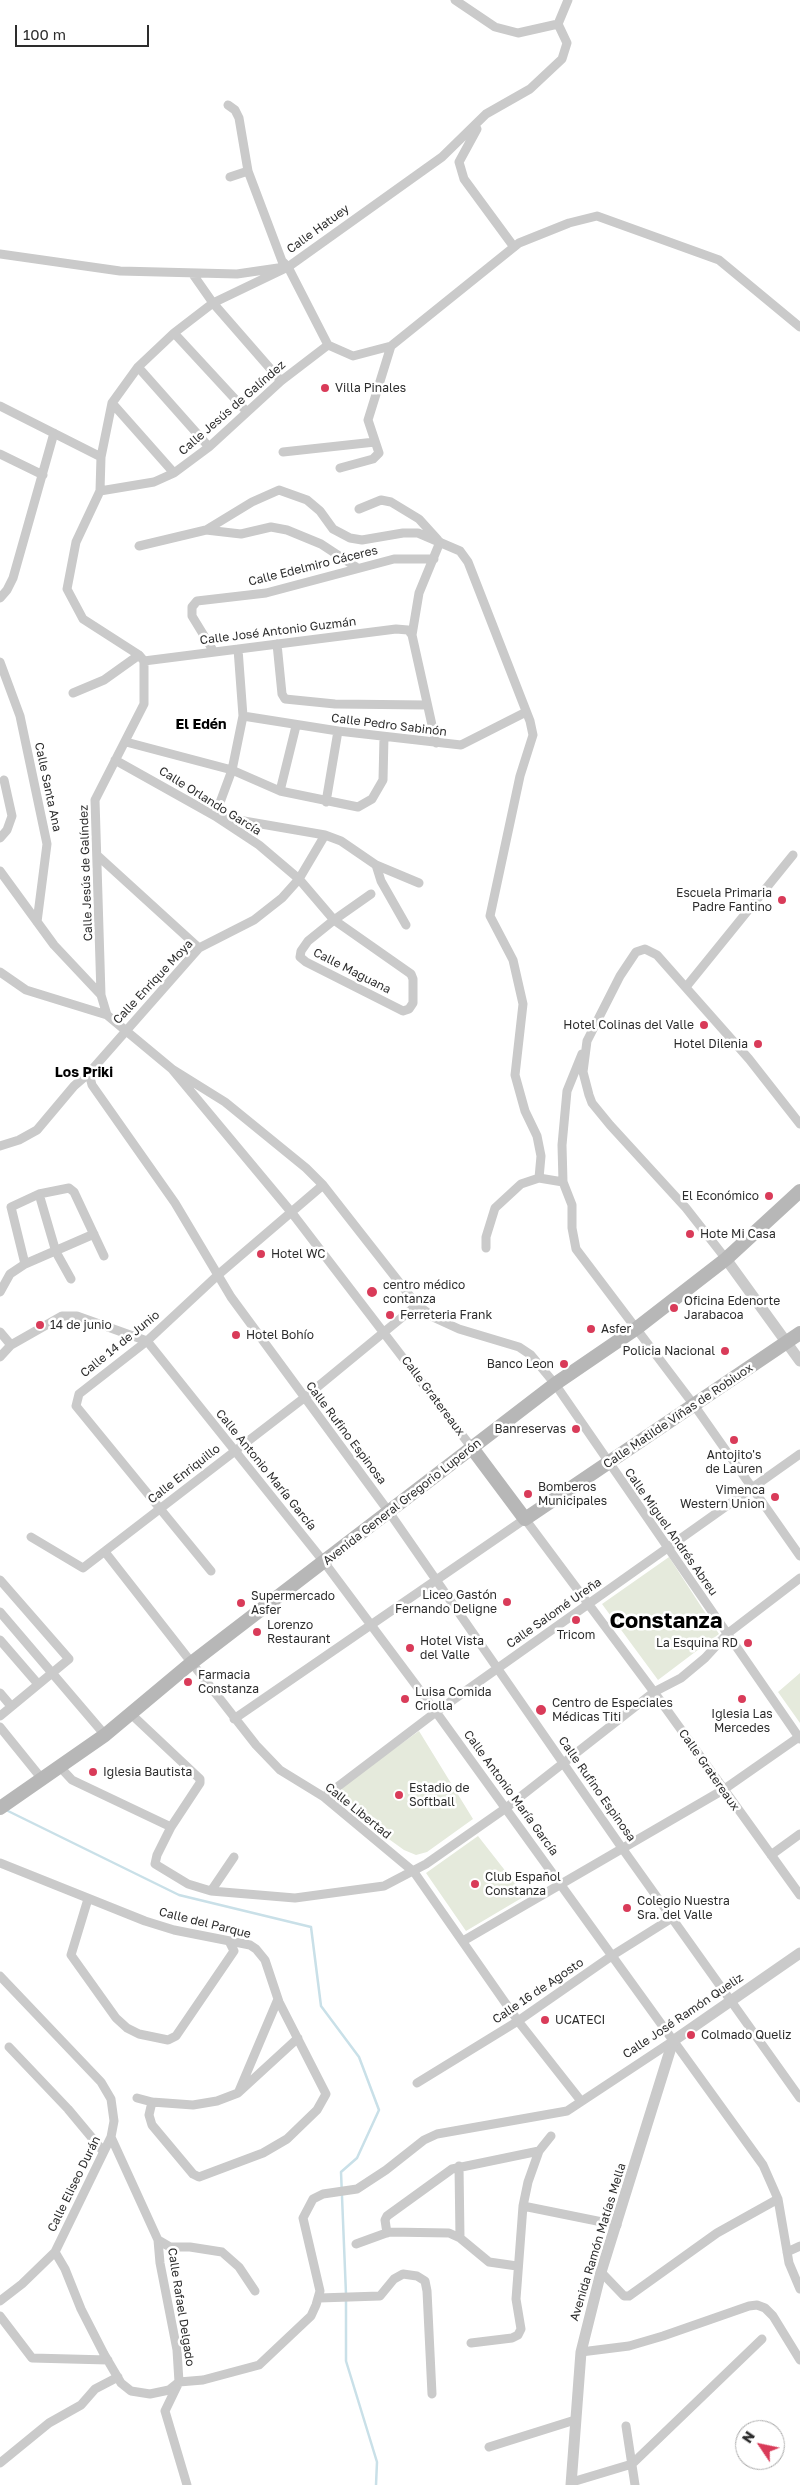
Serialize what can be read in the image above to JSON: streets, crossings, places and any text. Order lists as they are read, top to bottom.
{
  "streets": {
    "main road": ["Calle Gratereaux", "Calle Matilde Viñas de Robiuox", "Avenida General Gregorio Luperón"],
    "street": [
      "Calle Hatuey",
      "Calle Jesús de Galíndez",
      "Calle Edelmiro Cáceres",
      "Calle José Antonio Guzmán",
      "Calle Pedro Sabinón",
      "Calle Santa Ana",
      "Calle Orlando García",
      "Calle Maguana",
      "Calle Enrique Moya",
      "Calle 14 de Junio",
      "Calle Rufino Espinosa",
      "Calle Antonio María García",
      "Calle Enriquillo",
      "Calle Miguel Andrés Abreu",
      "Calle Salomé Ureña",
      "Calle Libertad",
      "Calle del Parque",
      "Calle 16 de Agosto",
      "Calle José Ramón Queliz",
      "Calle Eliseo Durán",
      "Avenida Ramón Matías Mella",
      "Calle Rafael Delgado"
    ]
  },
  "crossings": [
    ["Calle Hatuey", "Calle Jesús de Galíndez"],
    ["Calle Jesús de Galíndez", "Calle José Antonio Guzmán"],
    ["Calle Jesús de Galíndez", "Calle Orlando García"],
    ["Calle Jesús de Galíndez", "Calle Gratereaux"],
    ["Calle Edelmiro Cáceres", "Calle José Antonio Guzmán"],
    ["Calle Orlando García", "Calle Maguana"],
    ["Calle Orlando García", "Calle Enrique Moya"],
    ["Calle Enrique Moya", "Calle Gratereaux"],
    ["Calle Enrique Moya", "Calle Rufino Espinosa"],
    ["Calle 14 de Junio", "Calle Gratereaux"],
    ["Calle 14 de Junio", "Calle Rufino Espinosa"],
    ["Calle 14 de Junio", "Calle Antonio María García"],
    ["Calle 14 de Junio", "Calle Enriquillo"],
    ["Calle 14 de Junio", "Calle Miguel Andrés Abreu"],
    ["Calle Gratereaux", "Calle Matilde Viñas de Robiuox"],
    ["Calle Gratereaux", "Calle Enriquillo"],
    ["Calle Gratereaux", "Avenida General Gregorio Luperón"],
    ["Calle Gratereaux", "Calle Miguel Andrés Abreu"],
    ["Calle Gratereaux", "Calle Salomé Ureña"],
    ["Calle Matilde Viñas de Robiuox", "Calle Rufino Espinosa"],
    ["Calle Matilde Viñas de Robiuox", "Calle Antonio María García"],
    ["Calle Matilde Viñas de Robiuox", "Calle Miguel Andrés Abreu"],
    ["Calle Matilde Viñas de Robiuox", "Calle Libertad"],
    ["Calle Rufino Espinosa", "Calle Enriquillo"],
    ["Calle Rufino Espinosa", "Avenida General Gregorio Luperón"],
    ["Calle Rufino Espinosa", "Calle Salomé Ureña"],
    ["Calle Rufino Espinosa", "Calle 16 de Agosto"],
    ["Calle Rufino Espinosa", "Calle José Ramón Queliz"],
    ["Calle Antonio María García", "Calle Enriquillo"],
    ["Calle Antonio María García", "Avenida General Gregorio Luperón"],
    ["Calle Antonio María García", "Calle Salomé Ureña"],
    ["Calle Antonio María García", "Calle 16 de Agosto"],
    ["Calle Antonio María García", "Calle José Ramón Queliz"],
    ["Calle Antonio María García", "Avenida Ramón Matías Mella"],
    ["Calle Enriquillo", "Calle Miguel Andrés Abreu"],
    ["Calle Enriquillo", "Calle Libertad"],
    ["Avenida General Gregorio Luperón", "Calle Miguel Andrés Abreu"],
    ["Avenida General Gregorio Luperón", "Calle Libertad"],
    ["Calle Miguel Andrés Abreu", "Calle Salomé Ureña"],
    ["Calle Salomé Ureña", "Calle Libertad"],
    ["Calle Libertad", "Calle 16 de Agosto"],
    ["Calle Libertad", "Calle José Ramón Queliz"],
    ["Calle José Ramón Queliz", "Avenida Ramón Matías Mella"],
    ["Calle Eliseo Durán", "Calle Rafael Delgado"]
  ],
  "districts": ["El Edén", "Los Priki", "Constanza"],
  "places": [
    "Villa Pinales",
    "Escuela Primaria Padre Fantino",
    "Hotel Colinas del Valle",
    "Hotel Dilenia",
    "El Económico",
    "Hote Mi Casa",
    "Hotel WC",
    "centro médico contanza",
    "Oficina Edenorte Jarabacoa",
    "Ferreteria Frank",
    "14 de junio",
    "Asfer",
    "Hotel Bohío",
    "Policia Nacional",
    "Banco Leon",
    "Banreservas",
    "Antojito's de Lauren",
    "Bomberos Municipales",
    "Vimenca Western Union",
    "Liceo Gastón Fernando Deligne",
    "Supermercado Asfer",
    "Tricom",
    "Lorenzo Restaurant",
    "La Esquina RD",
    "Hotel Vista del Valle",
    "Farmacia Constanza",
    "Luisa Comida Criolla",
    "Iglesia Las Mercedes",
    "Centro de Especiales Médicas Titi",
    "Iglesia Bautista",
    "Estadio de Softball",
    "Club Español Constanza",
    "Colegio Nuestra Sra. del Valle",
    "UCATECI",
    "Colmado Queliz"
  ],
  "scale_bar": "100 m",
  "north": "top left"
}
